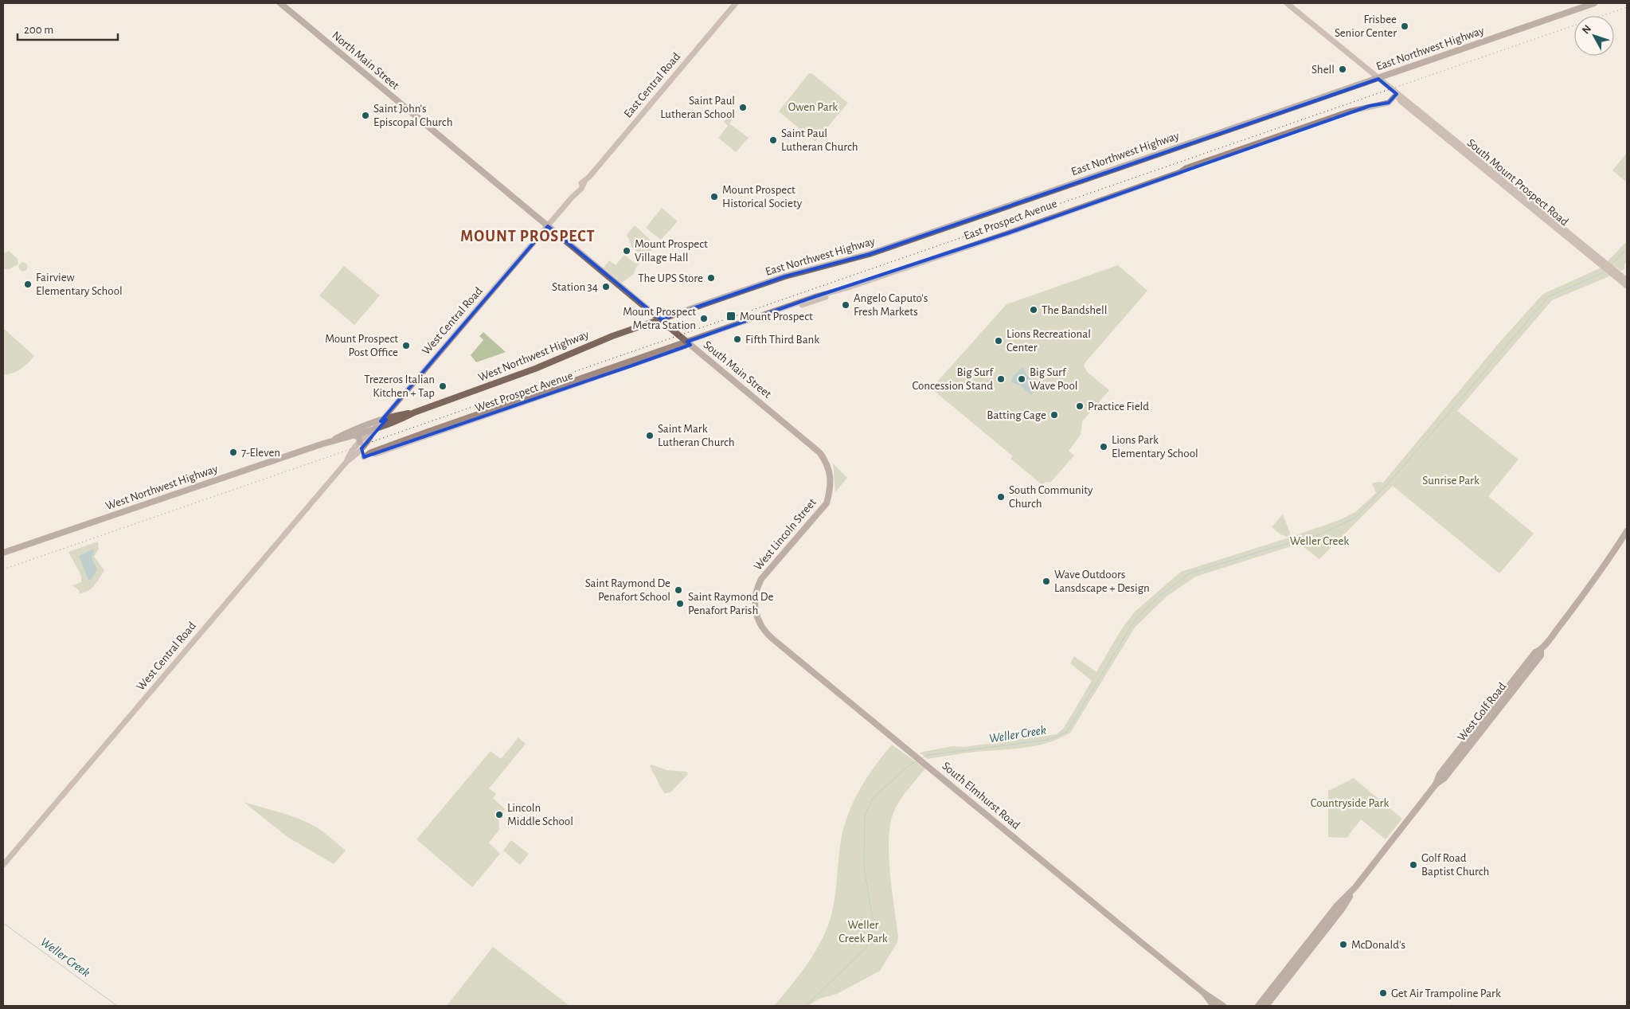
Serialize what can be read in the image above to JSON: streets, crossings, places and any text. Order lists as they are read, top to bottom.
{
  "streets": {
    "main road": [
      "East Northwest Highway",
      "North Main Street",
      "East Central Road",
      "South Mount Prospect Road",
      "East Prospect Avenue",
      "West Central Road",
      "West Northwest Highway",
      "South Main Street",
      "West Prospect Avenue",
      "West Lincoln Street",
      "West Golf Road",
      "South Elmhurst Road"
    ]
  },
  "crossings": [
    ["East Northwest Highway", "South Mount Prospect Road"],
    ["East Northwest Highway", "West Northwest Highway"],
    ["East Northwest Highway", "South Main Street"],
    ["North Main Street", "East Central Road"],
    ["North Main Street", "West Central Road"],
    ["North Main Street", "South Main Street"],
    ["East Central Road", "West Central Road"],
    ["East Central Road", "South Main Street"],
    ["South Mount Prospect Road", "East Prospect Avenue"],
    ["East Prospect Avenue", "South Main Street"],
    ["East Prospect Avenue", "West Prospect Avenue"],
    ["West Central Road", "West Northwest Highway"],
    ["West Central Road", "South Main Street"],
    ["West Central Road", "West Prospect Avenue"],
    ["West Northwest Highway", "South Main Street"],
    ["South Main Street", "West Prospect Avenue"],
    ["South Main Street", "West Lincoln Street"],
    ["West Lincoln Street", "South Elmhurst Road"]
  ],
  "districts": ["MOUNT PROSPECT"],
  "water": ["Weller Creek"],
  "parks": [
    "Owen Park",
    "Sunrise Park",
    "Weller Creek",
    "Countryside Park",
    "Weller Creek Park"
  ],
  "places": {
    "other": [
      "Frisbee Senior Center",
      "Shell",
      "Saint Paul Lutheran School",
      "Saint John's Episcopal Church",
      "Saint Paul Lutheran Church",
      "Mount Prospect Historical Society",
      "Mount Prospect Village Hall",
      "The UPS Store",
      "Fairview Elementary School",
      "Station 34",
      "Angelo Caputo's Fresh Markets",
      "The Bandshell",
      "Mount Prospect Metra Station",
      "Fifth Third Bank",
      "Lions Recreational Center",
      "Mount Prospect Post Office",
      "Big Surf Concession Stand",
      "Big Surf Wave Pool",
      "Trezeros Italian Kitchen + Tap",
      "Practice Field",
      "Batting Cage",
      "Saint Mark Lutheran Church",
      "Lions Park Elementary School",
      "7-Eleven",
      "South Community Church",
      "Wave Outdoors Lansdscape + Design",
      "Saint Raymond De Penafort School",
      "Saint Raymond De Penafort Parish",
      "Lincoln Middle School",
      "Golf Road Baptist Church",
      "McDonald's",
      "Get Air Trampoline Park"
    ],
    "transit": ["Mount Prospect"]
  },
  "scale_bar": "200 m",
  "north": "top left"
}
